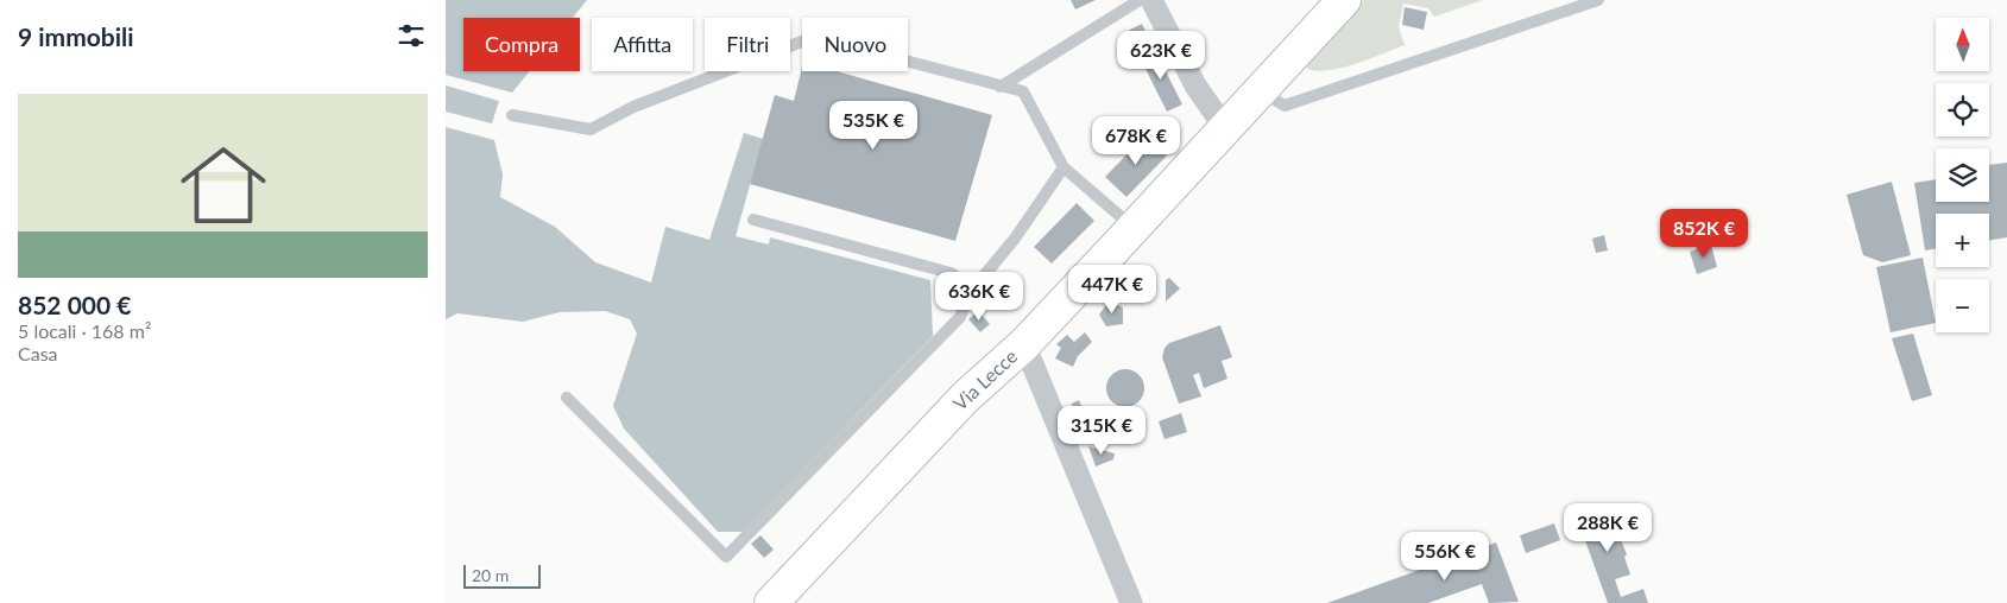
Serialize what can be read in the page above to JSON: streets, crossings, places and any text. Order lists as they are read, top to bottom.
{
  "streets": {
    "main road": ["Via Lecce"]
  },
  "scale_bar": "20 m",
  "north": "top",
  "page": {
    "heading": "9 immobili",
    "map_buttons": ["+", "−"],
    "chip": [
      "Compra",
      "Affitta",
      "Filtri",
      "Nuovo"
    ],
    "price": [
      "623K €",
      "535K €",
      "678K €",
      "852K €",
      "447K €",
      "636K €",
      "315K €",
      "288K €",
      "556K €"
    ],
    "list": [
      {
        "name": "852 000 €",
        "note": "5 locali · 168 m² · Casa"
      }
    ],
    "scale": "20 m"
  }
}
